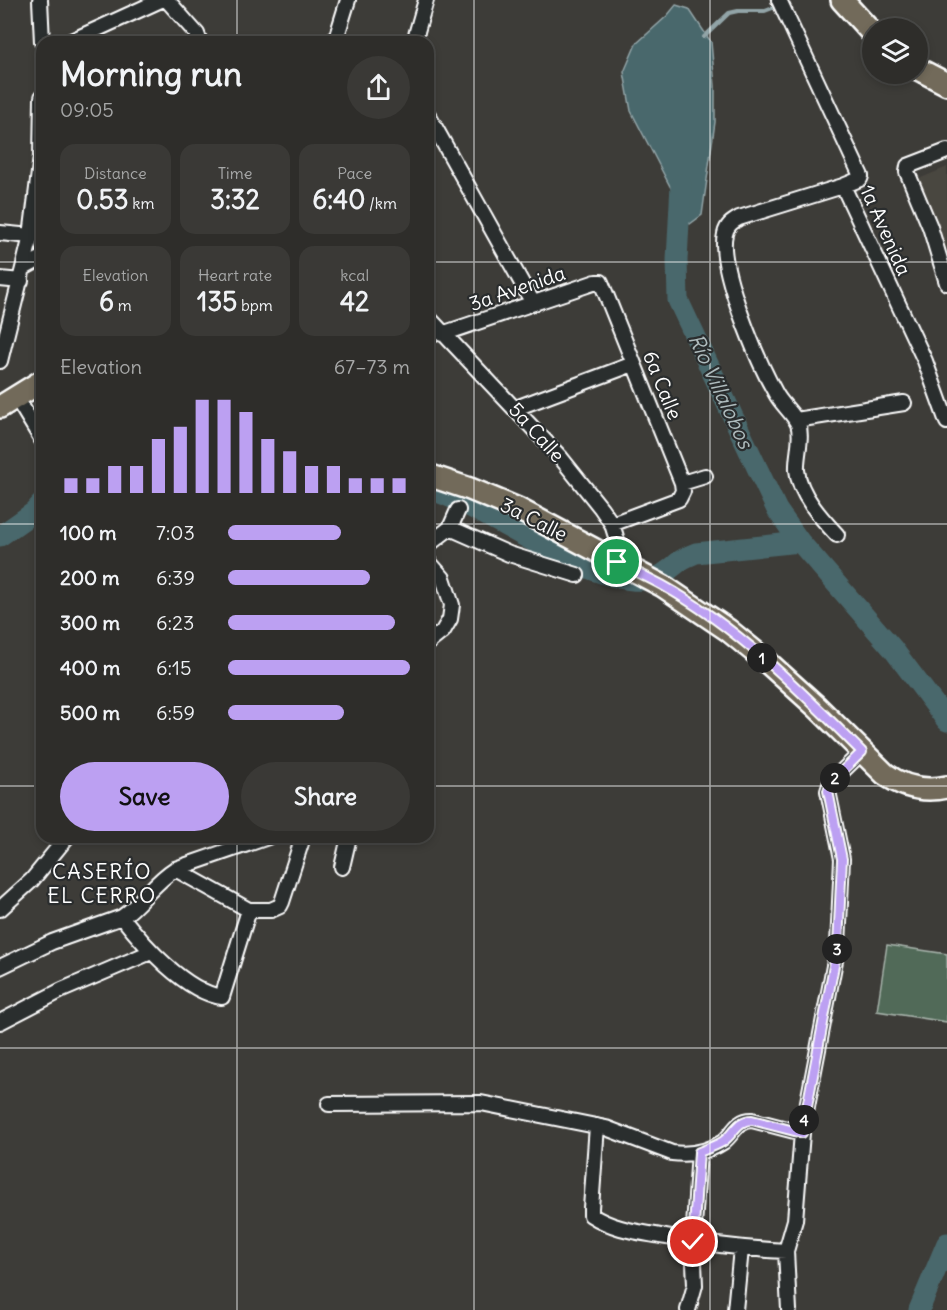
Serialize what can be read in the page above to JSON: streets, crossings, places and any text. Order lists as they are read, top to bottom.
{
  "streets": {
    "main road": ["3a Calle"],
    "street": [
      "1a Avenida",
      "3a Avenida",
      "6a Calle",
      "5a Calle"
    ]
  },
  "crossings": [
    ["3a Avenida", "6a Calle"],
    ["3a Avenida", "5a Calle"],
    ["6a Calle", "5a Calle"],
    ["5a Calle", "3a Calle"]
  ],
  "districts": ["CASERÍO EL CERRO"],
  "water": ["Río Villalobos"],
  "page": {
    "heading": ["Morning run", "09:05"],
    "stats": [
      ["Distance", "0.53 km"],
      ["Time", "3:32"],
      ["Pace", "6:40 /km"],
      ["Elevation", "6 m"],
      ["Heart rate", "135 bpm"],
      ["kcal", "42"]
    ],
    "chart": ["Elevation", "67–73 m"],
    "list": [
      {
        "name": "100 m",
        "note": "7:03"
      },
      {
        "name": "200 m",
        "note": "6:39"
      },
      {
        "name": "300 m",
        "note": "6:23"
      },
      {
        "name": "400 m",
        "note": "6:15"
      },
      {
        "name": "500 m",
        "note": "6:59"
      }
    ],
    "pins": [
      "1",
      "2",
      "3",
      "4"
    ],
    "buttons": ["Save", "Share"]
  }
}
